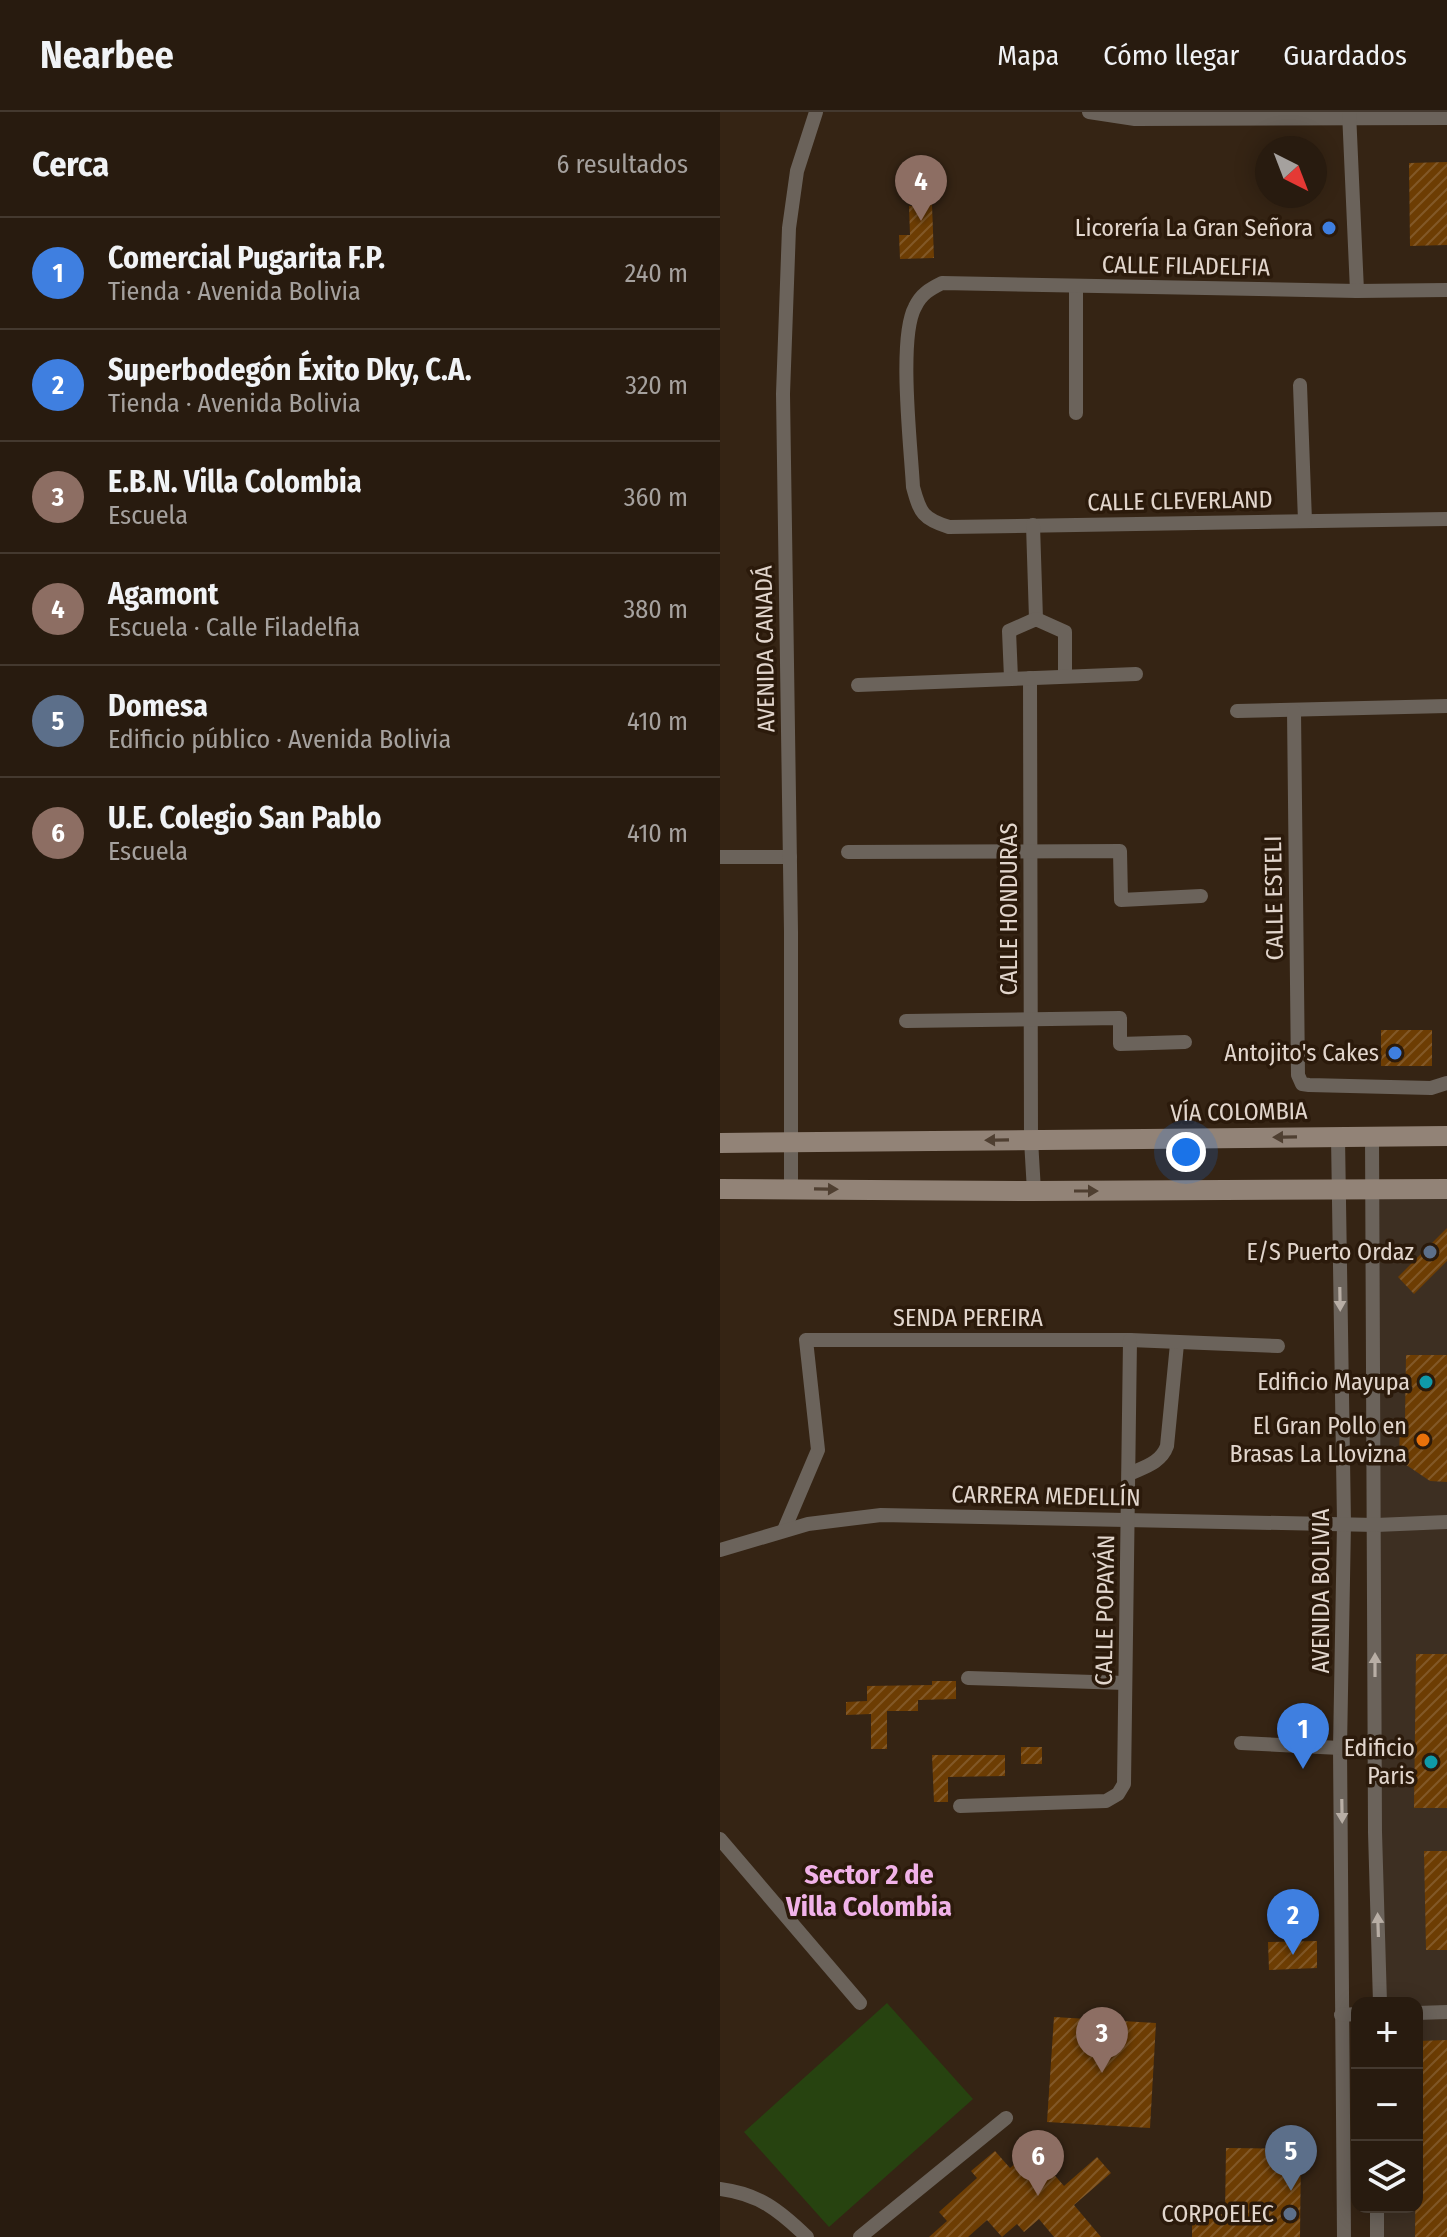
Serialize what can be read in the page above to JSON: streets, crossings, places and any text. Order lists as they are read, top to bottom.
{
  "streets": {
    "main road": ["VÍA COLOMBIA"],
    "street": [
      "CALLE FILADELFIA",
      "CALLE CLEVERLAND",
      "AVENIDA CANADÁ",
      "CALLE ESTELI",
      "CALLE HONDURAS",
      "SENDA PEREIRA",
      "CARRERA MEDELLÍN",
      "AVENIDA BOLIVIA",
      "CALLE POPAYÁN"
    ]
  },
  "crossings": [
    ["CALLE FILADELFIA", "CALLE CLEVERLAND"],
    ["AVENIDA CANADÁ", "VÍA COLOMBIA"],
    ["CALLE HONDURAS", "VÍA COLOMBIA"],
    ["VÍA COLOMBIA", "AVENIDA BOLIVIA"],
    ["SENDA PEREIRA", "CARRERA MEDELLÍN"],
    ["SENDA PEREIRA", "CALLE POPAYÁN"],
    ["CARRERA MEDELLÍN", "AVENIDA BOLIVIA"],
    ["CARRERA MEDELLÍN", "CALLE POPAYÁN"]
  ],
  "districts": ["Sector 2 de Villa Colombia"],
  "places": [
    "Licorería La Gran Señora",
    "Antojito's Cakes",
    "E/S Puerto Ordaz",
    "Edificio Mayupa",
    "El Gran Pollo en Brasas La Llovizna",
    "Edificio Paris",
    "CORPOELEC"
  ],
  "north": "bottom right",
  "page": {
    "header": "Nearbee",
    "nav": ["Mapa", "Cómo llegar", "Guardados"],
    "heading": ["Cerca", "6 resultados"],
    "pins": [
      "4",
      "1",
      "2",
      "3",
      "5",
      "6"
    ],
    "list": [
      {
        "mark": "1",
        "name": "Comercial Pugarita F.P.",
        "note": "Tienda · Avenida Bolivia",
        "value": "240 m"
      },
      {
        "mark": "2",
        "name": "Superbodegón Éxito Dky, C.A.",
        "note": "Tienda · Avenida Bolivia",
        "value": "320 m"
      },
      {
        "mark": "3",
        "name": "E.B.N. Villa Colombia",
        "note": "Escuela",
        "value": "360 m"
      },
      {
        "mark": "4",
        "name": "Agamont",
        "note": "Escuela · Calle Filadelfia",
        "value": "380 m"
      },
      {
        "mark": "5",
        "name": "Domesa",
        "note": "Edificio público · Avenida Bolivia",
        "value": "410 m"
      },
      {
        "mark": "6",
        "name": "U.E. Colegio San Pablo",
        "note": "Escuela",
        "value": "410 m"
      }
    ],
    "map_buttons": ["+", "−"]
  }
}
